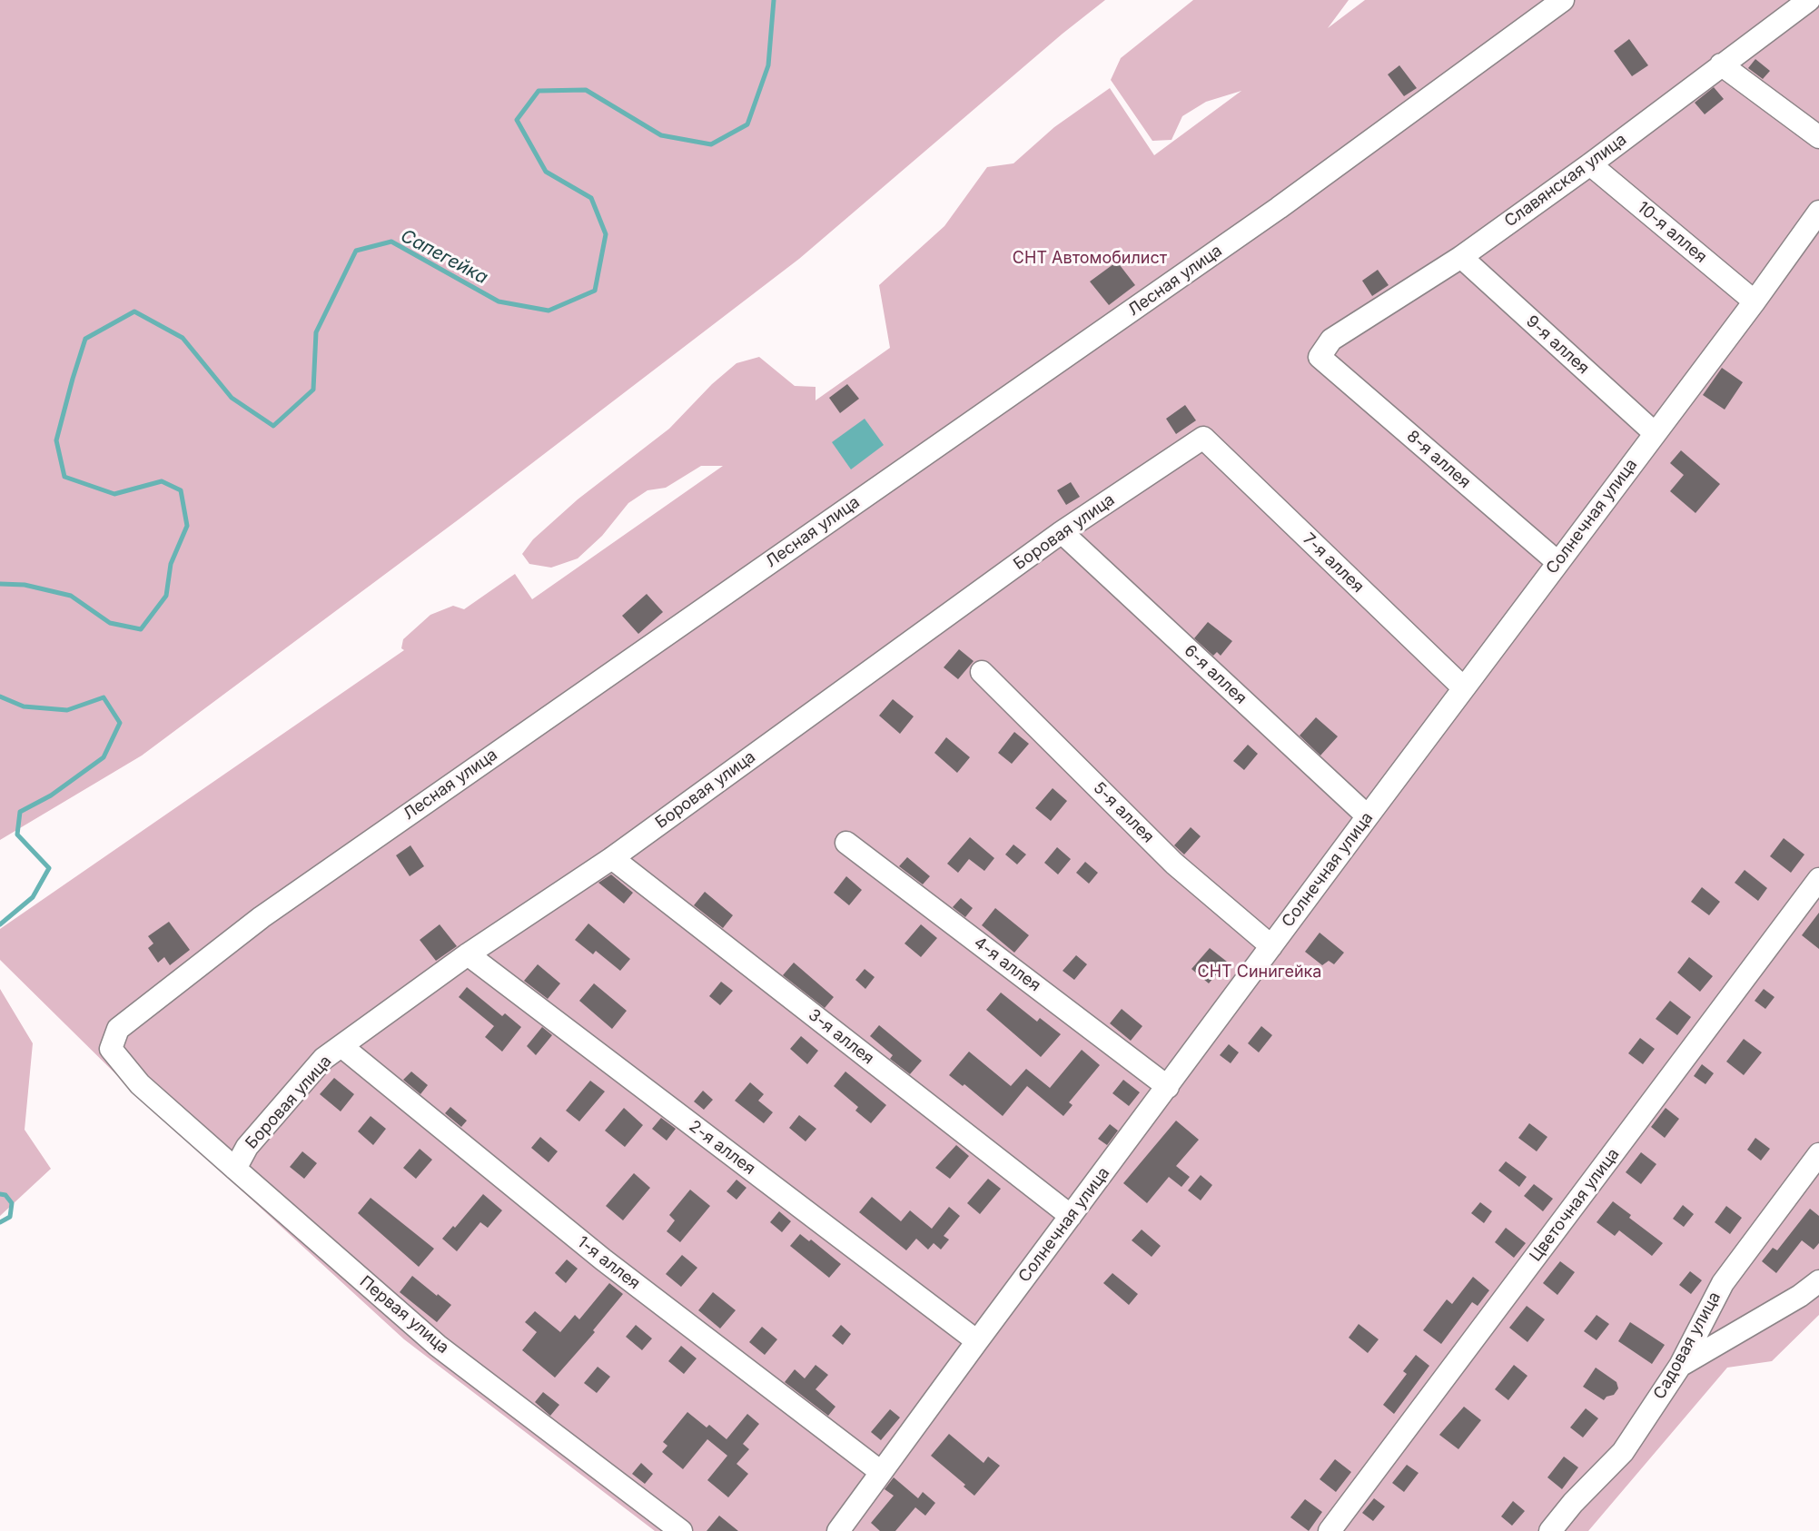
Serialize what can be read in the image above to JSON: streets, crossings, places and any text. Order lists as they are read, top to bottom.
{
  "streets": {
    "street": [
      "Славянская улица",
      "10-я аллея",
      "Лесная улица",
      "9-я аллея",
      "8-я аллея",
      "Солнечная улица",
      "Боровая улица",
      "7-я аллея",
      "6-я аллея",
      "5-я аллея",
      "4-я аллея",
      "3-я аллея",
      "2-я аллея",
      "Цветочная улица",
      "1-я аллея",
      "Первая улица",
      "Садовая улица"
    ]
  },
  "crossings": [
    ["Славянская улица", "10-я аллея"],
    ["Славянская улица", "9-я аллея"],
    ["Славянская улица", "8-я аллея"],
    ["10-я аллея", "Солнечная улица"],
    ["Лесная улица", "Первая улица"],
    ["9-я аллея", "Солнечная улица"],
    ["8-я аллея", "Солнечная улица"],
    ["Солнечная улица", "7-я аллея"],
    ["Солнечная улица", "6-я аллея"],
    ["Солнечная улица", "5-я аллея"],
    ["Солнечная улица", "4-я аллея"],
    ["Солнечная улица", "3-я аллея"],
    ["Солнечная улица", "2-я аллея"],
    ["Солнечная улица", "1-я аллея"],
    ["Боровая улица", "7-я аллея"],
    ["Боровая улица", "6-я аллея"],
    ["Боровая улица", "3-я аллея"],
    ["Боровая улица", "2-я аллея"],
    ["Боровая улица", "1-я аллея"],
    ["Боровая улица", "Первая улица"]
  ],
  "water": ["Сапегейка"],
  "parks": ["СНТ Автомобилист", "СНТ Синигейка"]
}
